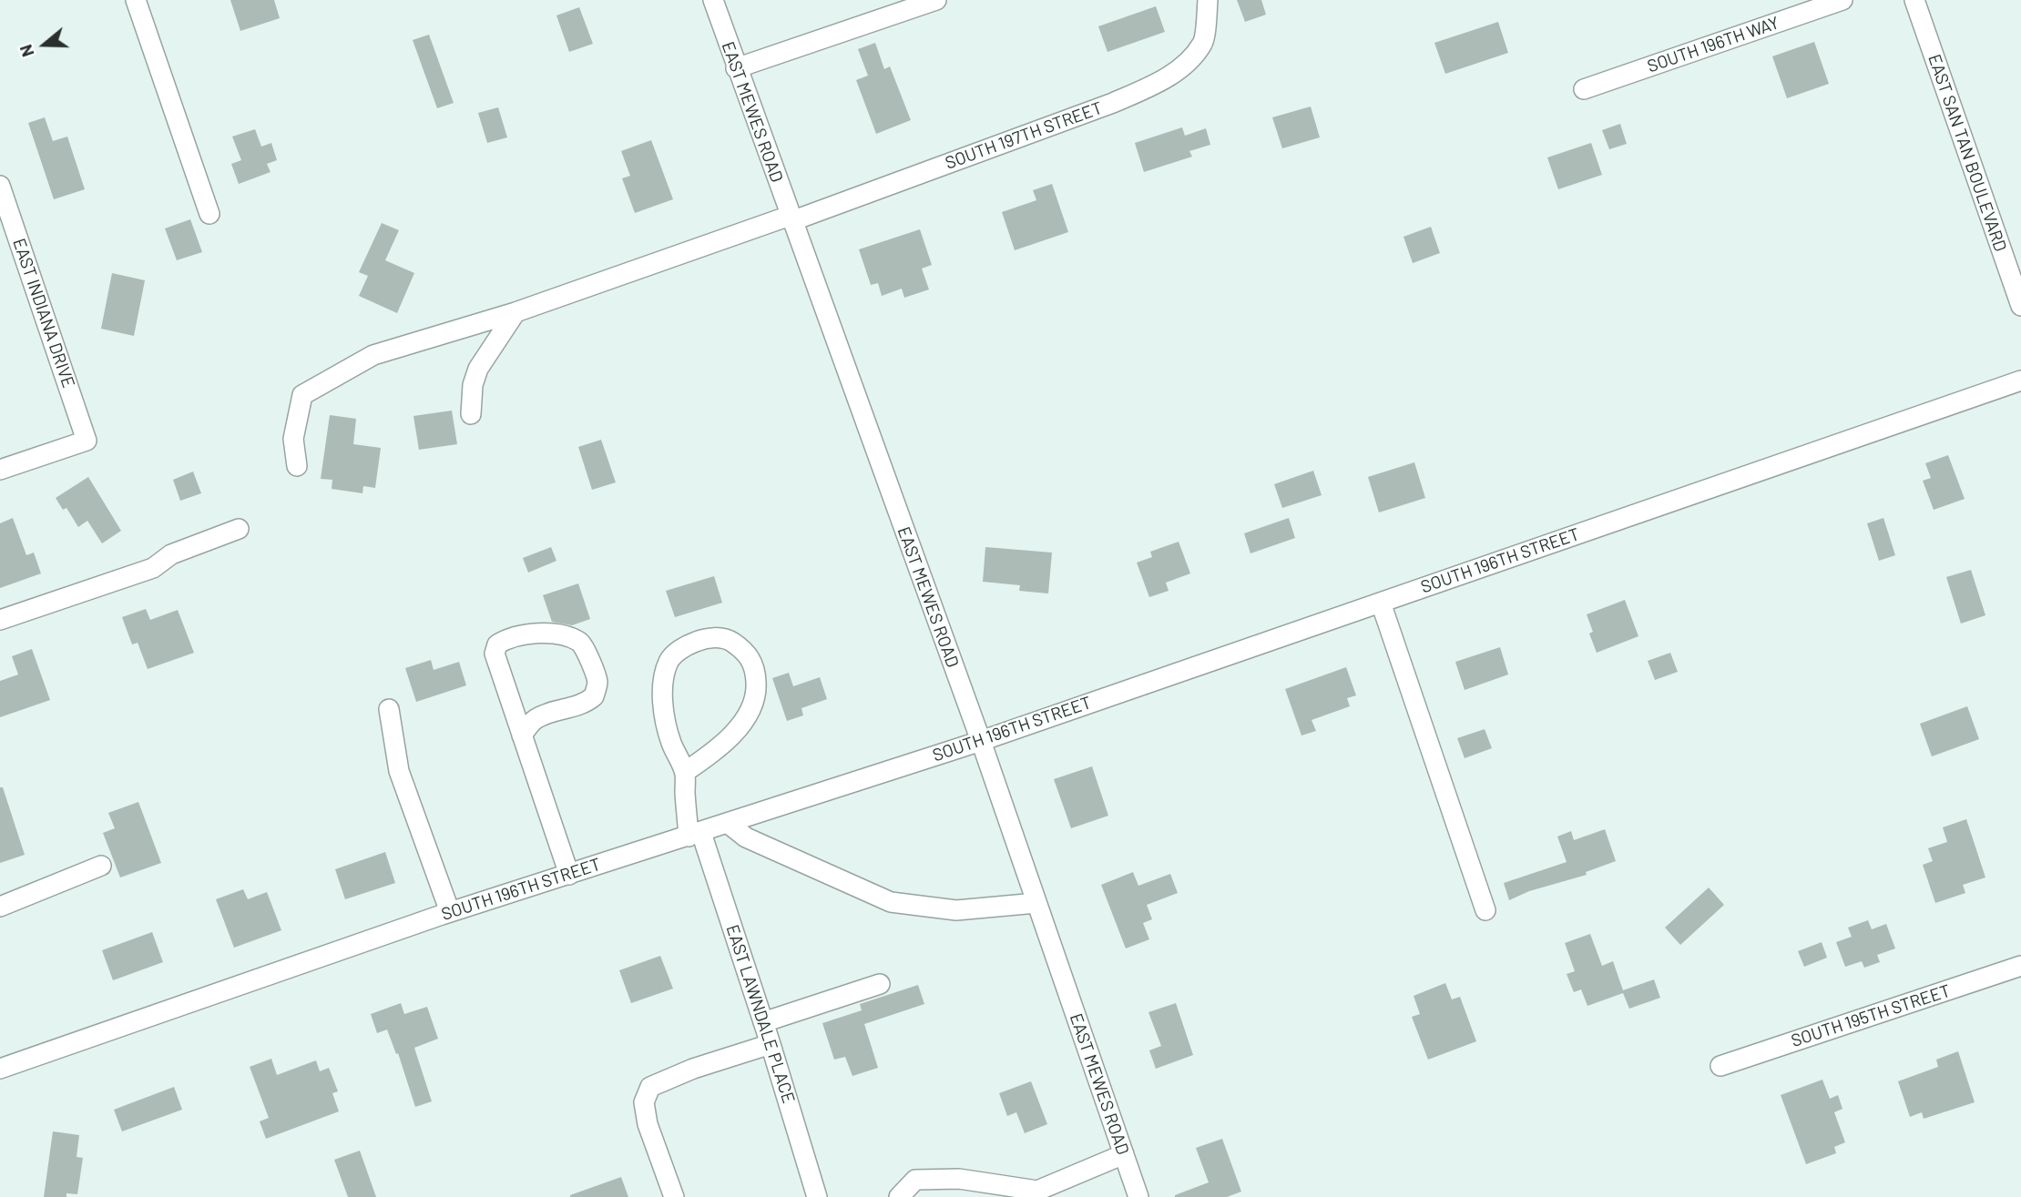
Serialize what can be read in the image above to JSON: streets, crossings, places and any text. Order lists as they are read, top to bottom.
{
  "streets": {
    "street": [
      "SOUTH 196TH WAY",
      "EAST MEWES ROAD",
      "SOUTH 197TH STREET",
      "EAST SAN TAN BOULEVARD",
      "EAST INDIANA DRIVE",
      "SOUTH 196TH STREET",
      "EAST LAWNDALE PLACE",
      "SOUTH 195TH STREET"
    ]
  },
  "crossings": [
    ["EAST MEWES ROAD", "SOUTH 197TH STREET"],
    ["EAST MEWES ROAD", "SOUTH 196TH STREET"],
    ["SOUTH 196TH STREET", "EAST LAWNDALE PLACE"]
  ],
  "north": "left"
}
